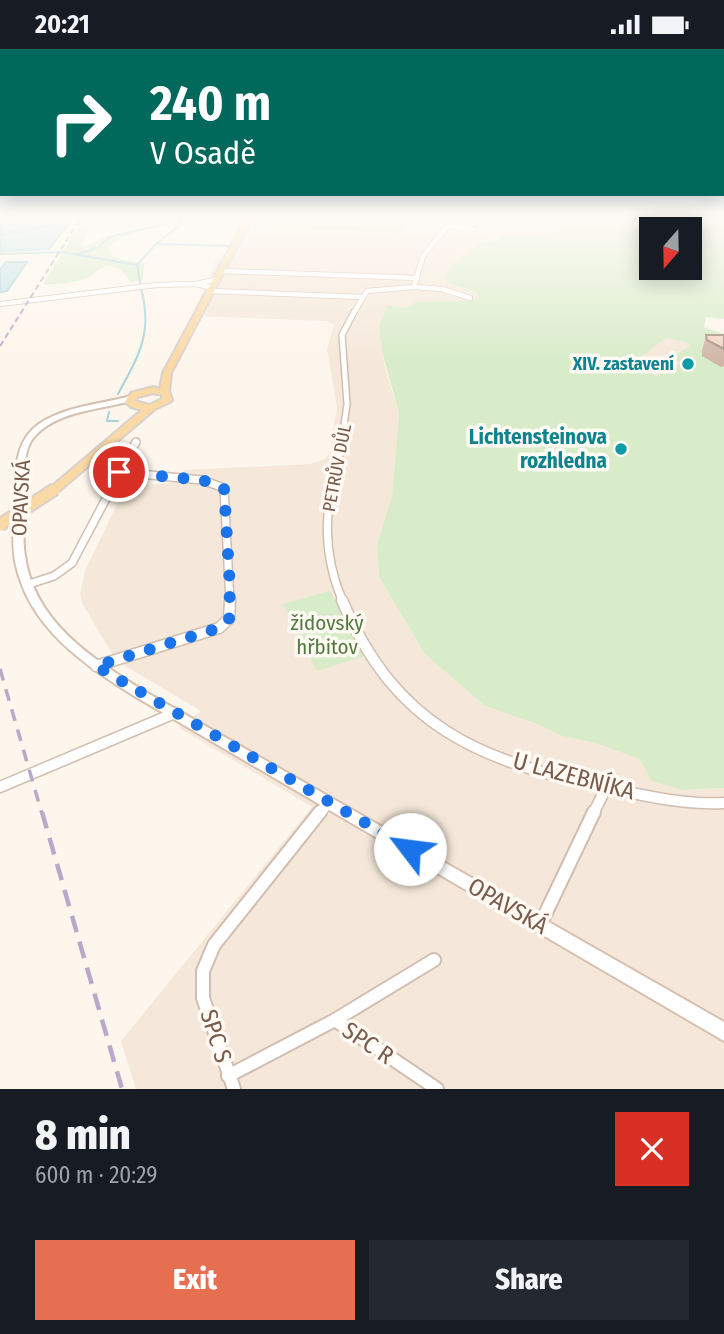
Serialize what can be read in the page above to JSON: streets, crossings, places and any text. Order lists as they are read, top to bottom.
{
  "streets": {
    "main road": ["OPAVSKÁ"],
    "street": [
      "PETRŮV DŮL",
      "U LAZEBNÍKA",
      "SPC S",
      "SPC R"
    ]
  },
  "crossings": [
    ["PETRŮV DŮL", "U LAZEBNÍKA"],
    ["OPAVSKÁ", "SPC S"],
    ["SPC S", "SPC R"]
  ],
  "parks": ["židovský hřbitov"],
  "places": ["XIV. zastavení", "Lichtensteinova rozhledna"],
  "north": "bottom",
  "page": {
    "status": "20:21",
    "turn": ["240 m", "V Osadě"],
    "heading": ["8 min", "600 m · 20:29"],
    "buttons": ["Exit", "Share"]
  }
}
